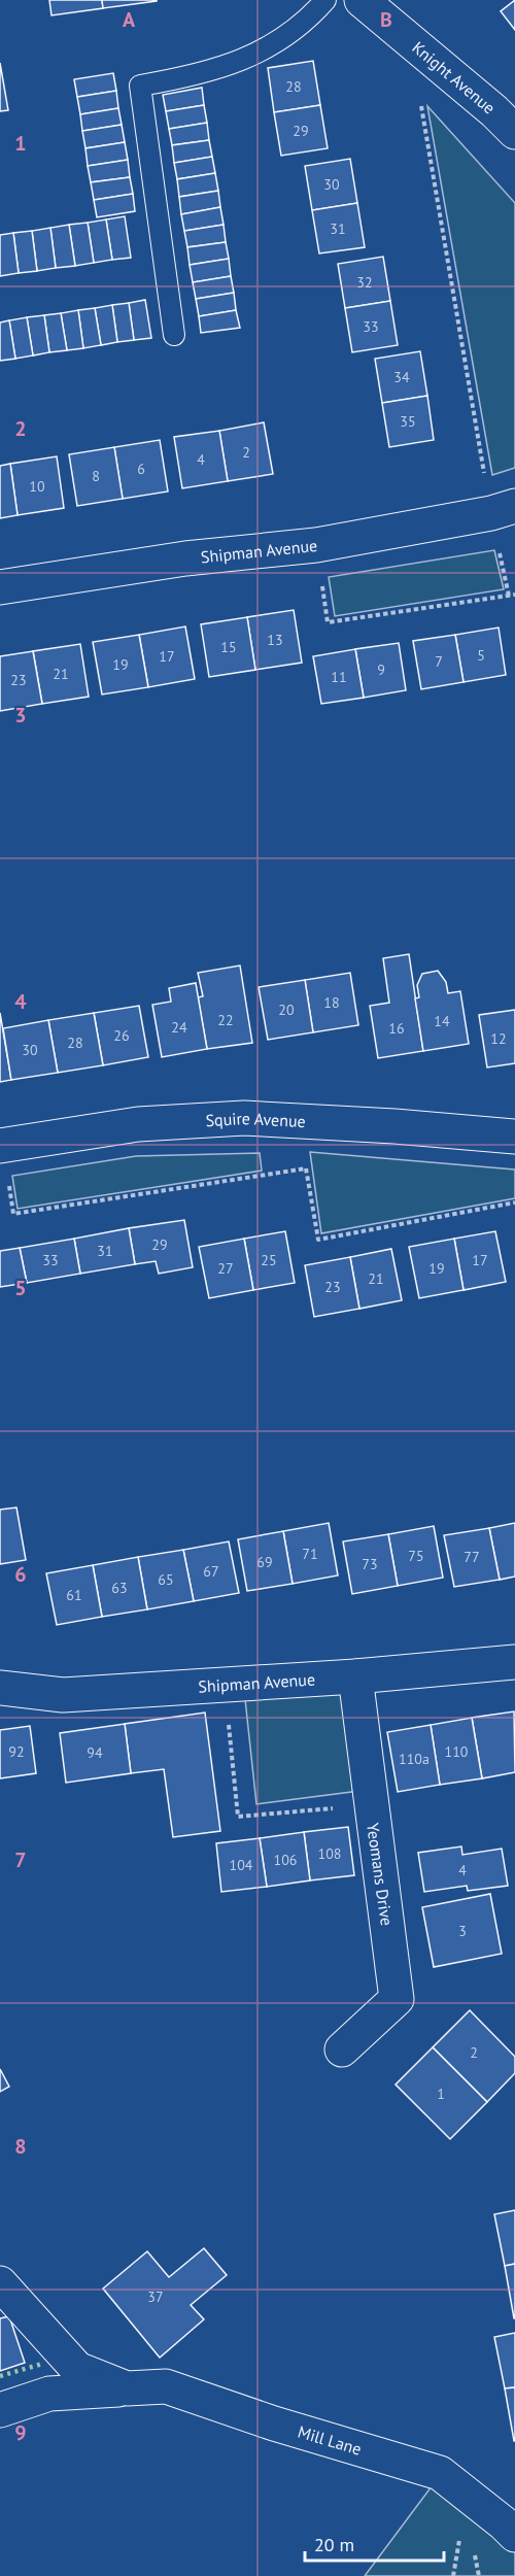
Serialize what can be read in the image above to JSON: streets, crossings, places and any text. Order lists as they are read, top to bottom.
{
  "streets": {
    "street": [
      "Knight Avenue",
      "Shipman Avenue",
      "Squire Avenue",
      "Yeomans Drive",
      "Mill Lane"
    ]
  },
  "crossings": [
    ["Shipman Avenue", "Yeomans Drive"]
  ],
  "house_numbers": [
    "28",
    "29",
    "30",
    "31",
    "32",
    "33",
    "34",
    "35",
    "2",
    "4",
    "6",
    "8",
    "10",
    "13",
    "15",
    "5",
    "17",
    "7",
    "19",
    "9",
    "21",
    "11",
    "23",
    "18",
    "20",
    "22",
    "14",
    "24",
    "16",
    "26",
    "12",
    "28",
    "30",
    "29",
    "31",
    "33",
    "25",
    "17",
    "27",
    "19",
    "21",
    "23",
    "71",
    "75",
    "77",
    "69",
    "73",
    "67",
    "65",
    "63",
    "61",
    "92",
    "110",
    "94",
    "110a",
    "108",
    "106",
    "104",
    "4",
    "3",
    "2",
    "1",
    "37"
  ],
  "scale_bar": "20 m",
  "grid": {
    "columns": ["A", "B"],
    "rows": [
      "1",
      "2",
      "3",
      "4",
      "5",
      "6",
      "7",
      "8",
      "9"
    ]
  }
}
